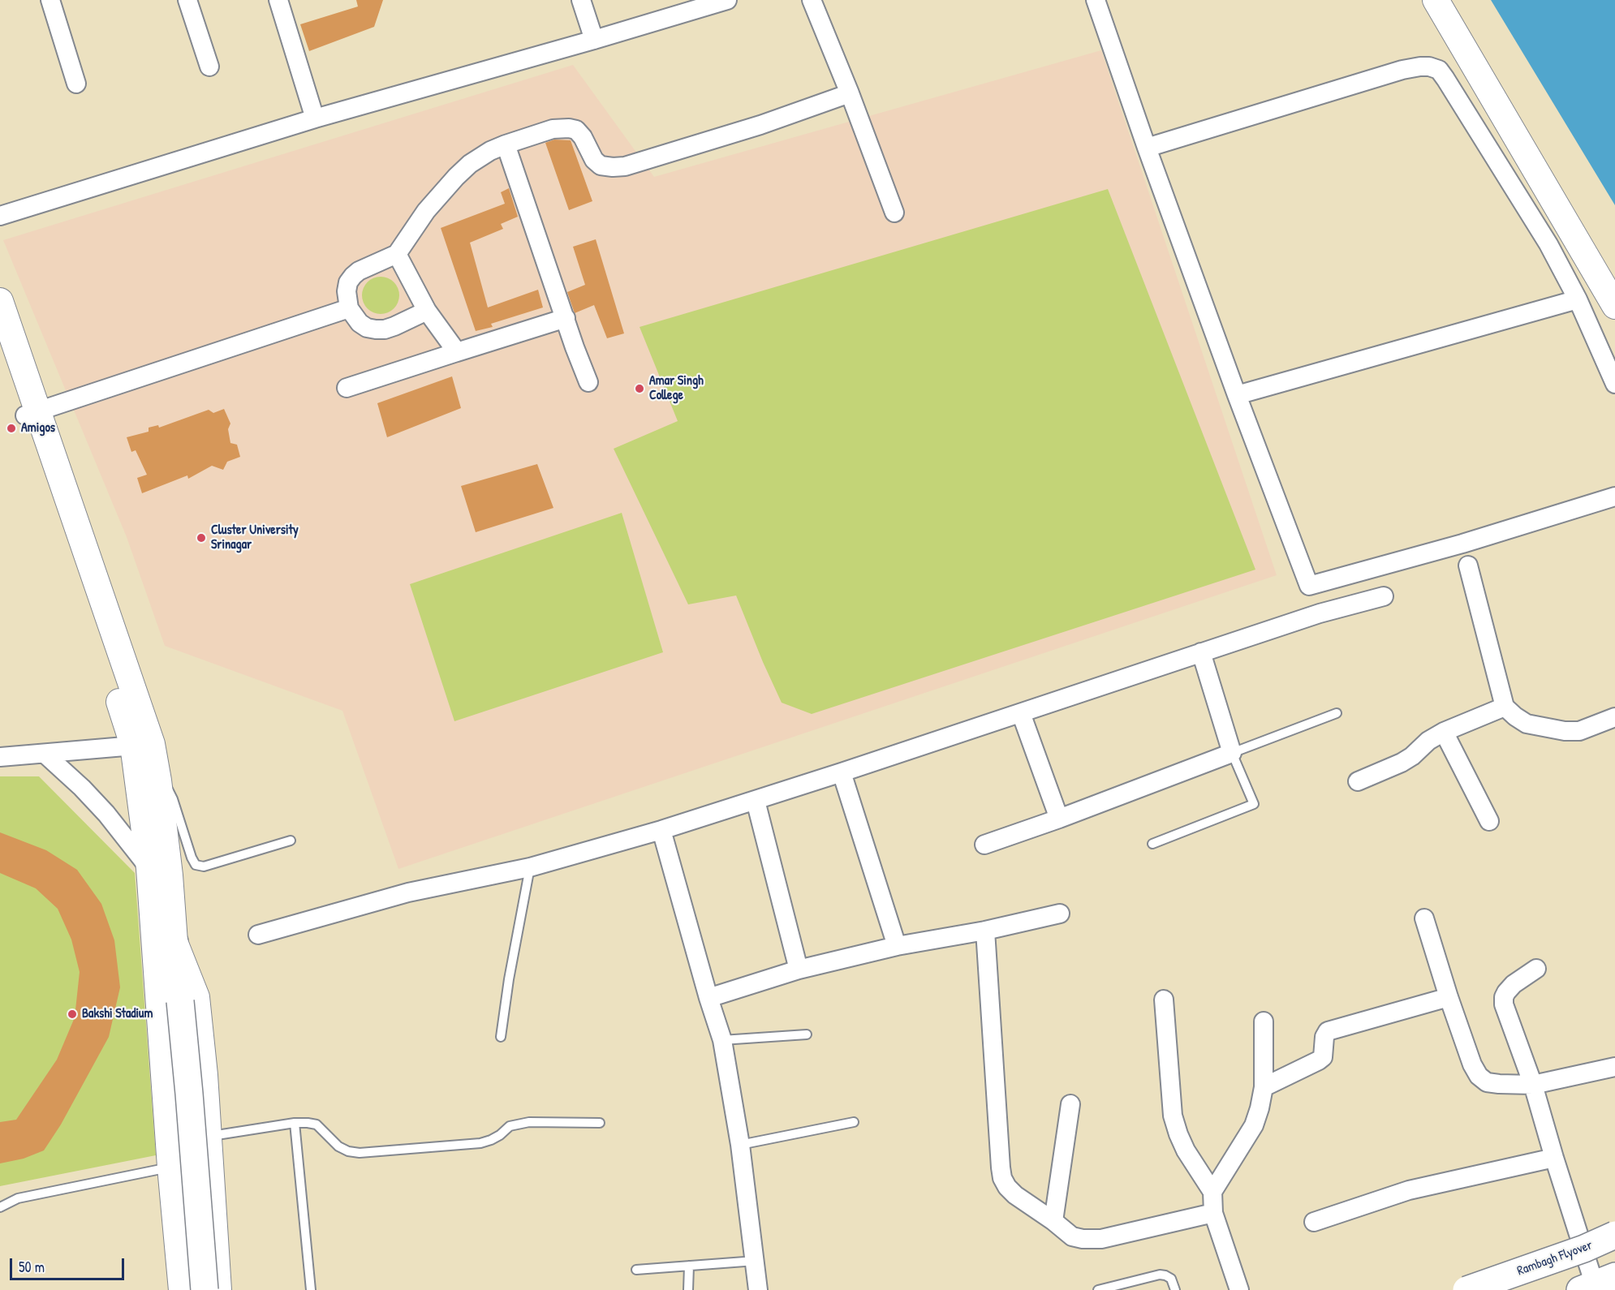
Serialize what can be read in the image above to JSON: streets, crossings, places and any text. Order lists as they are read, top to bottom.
{
  "streets": {
    "main road": ["Rambagh Flyover"]
  },
  "places": [
    "Amar Singh College",
    "Amigos",
    "Cluster University Srinagar",
    "Bakshi Stadium"
  ],
  "scale_bar": "50 m"
}
